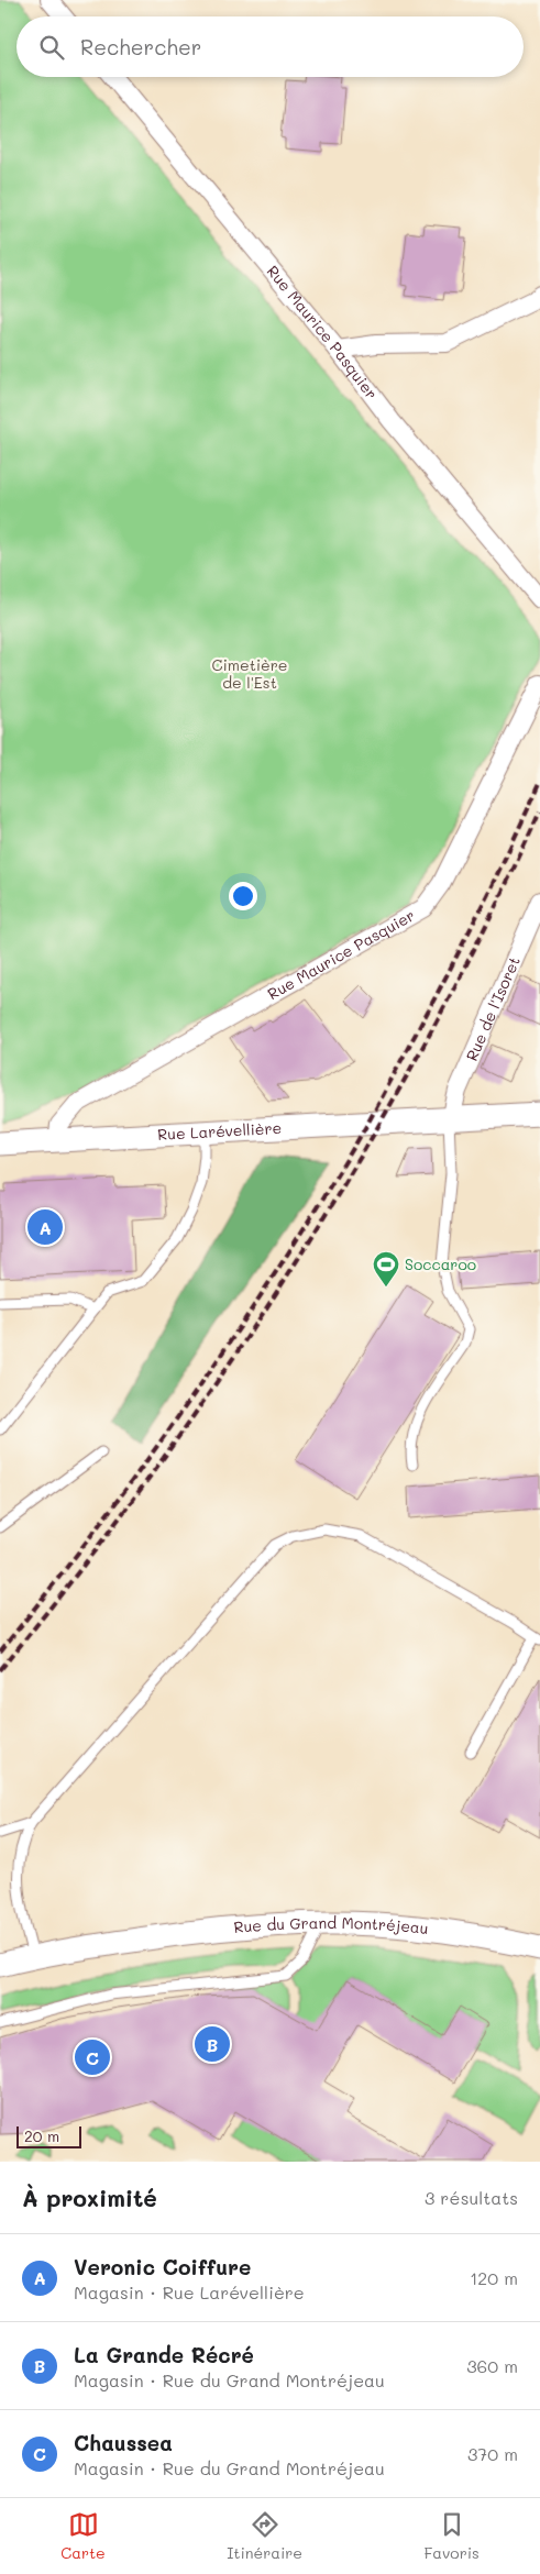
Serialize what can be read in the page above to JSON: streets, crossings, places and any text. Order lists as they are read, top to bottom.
{
  "streets": {
    "street": [
      "Rue Maurice Pasquier",
      "Rue de l'Isoret",
      "Rue Larévellière",
      "Rue du Grand Montréjeau"
    ]
  },
  "crossings": [
    ["Rue Maurice Pasquier", "Rue Larévellière"],
    ["Rue de l'Isoret", "Rue Larévellière"]
  ],
  "parks": ["Cimetière de l'Est"],
  "places": {
    "sports": ["Soccaroo"]
  },
  "scale_bar": "20 m",
  "page": {
    "search": "Rechercher",
    "pins": ["A", "B", "C"],
    "scale": "20 m",
    "heading": ["À proximité", "3 résultats"],
    "list": [
      {
        "mark": "A",
        "name": "Veronic Coiffure",
        "note": "Magasin · Rue Larévellière",
        "value": "120 m"
      },
      {
        "mark": "B",
        "name": "La Grande Récré",
        "note": "Magasin · Rue du Grand Montréjeau",
        "value": "360 m"
      },
      {
        "mark": "C",
        "name": "Chaussea",
        "note": "Magasin · Rue du Grand Montréjeau",
        "value": "370 m"
      }
    ],
    "nav": ["Carte", "Itinéraire", "Favoris"]
  }
}
